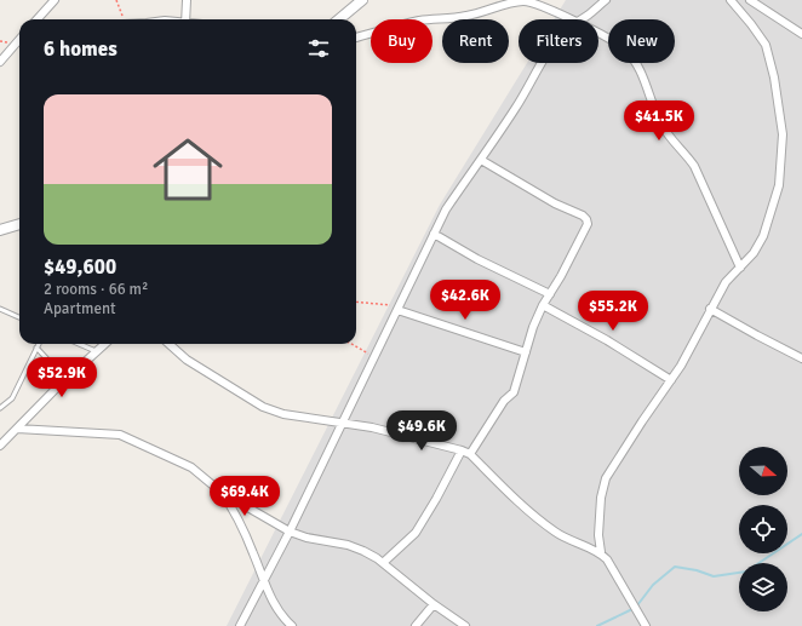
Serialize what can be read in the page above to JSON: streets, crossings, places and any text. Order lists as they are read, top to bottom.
{
  "north": "right",
  "page": {
    "chip": [
      "Buy",
      "Rent",
      "Filters",
      "New"
    ],
    "heading": "6 homes",
    "list": [
      {
        "name": "$49,600",
        "note": "2 rooms · 66 m² · Apartment"
      }
    ],
    "price": [
      "$41.5K",
      "$42.6K",
      "$55.2K",
      "$52.9K",
      "$49.6K",
      "$69.4K"
    ]
  }
}
